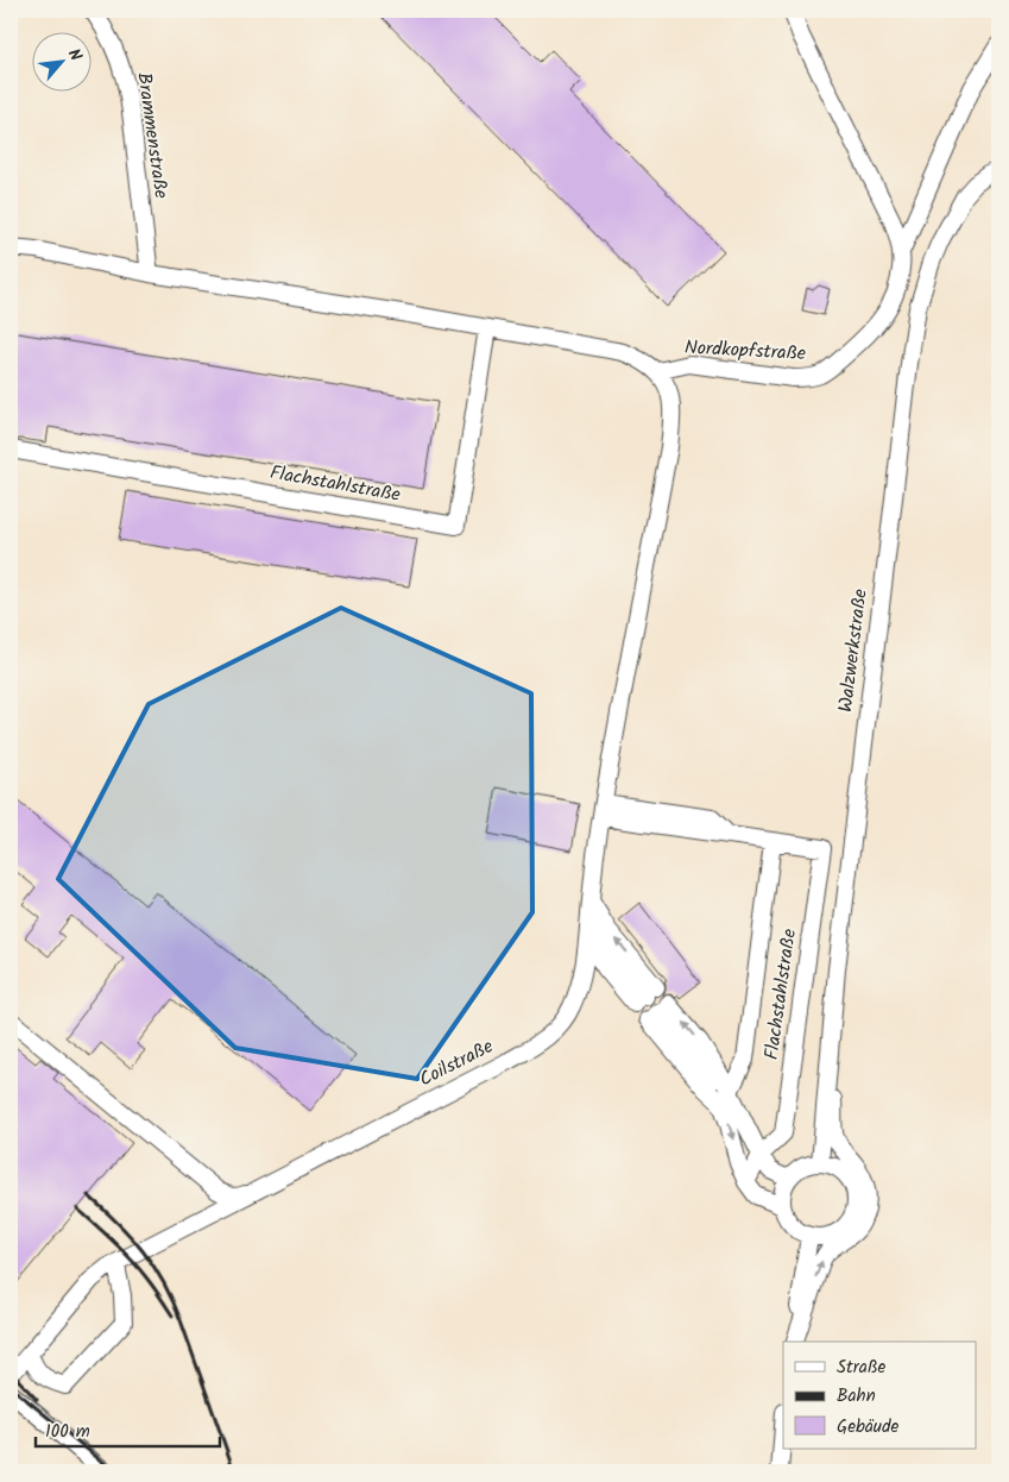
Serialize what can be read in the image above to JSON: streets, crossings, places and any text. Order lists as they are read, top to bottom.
{
  "streets": {
    "street": [
      "Brammenstraße",
      "Nordkopfstraße",
      "Flachstahlstraße",
      "Walzwerkstraße",
      "Coilstraße"
    ]
  },
  "legend": ["Straße", "Bahn", "Gebäude"],
  "scale_bar": "100 m",
  "north": "top right"
}
